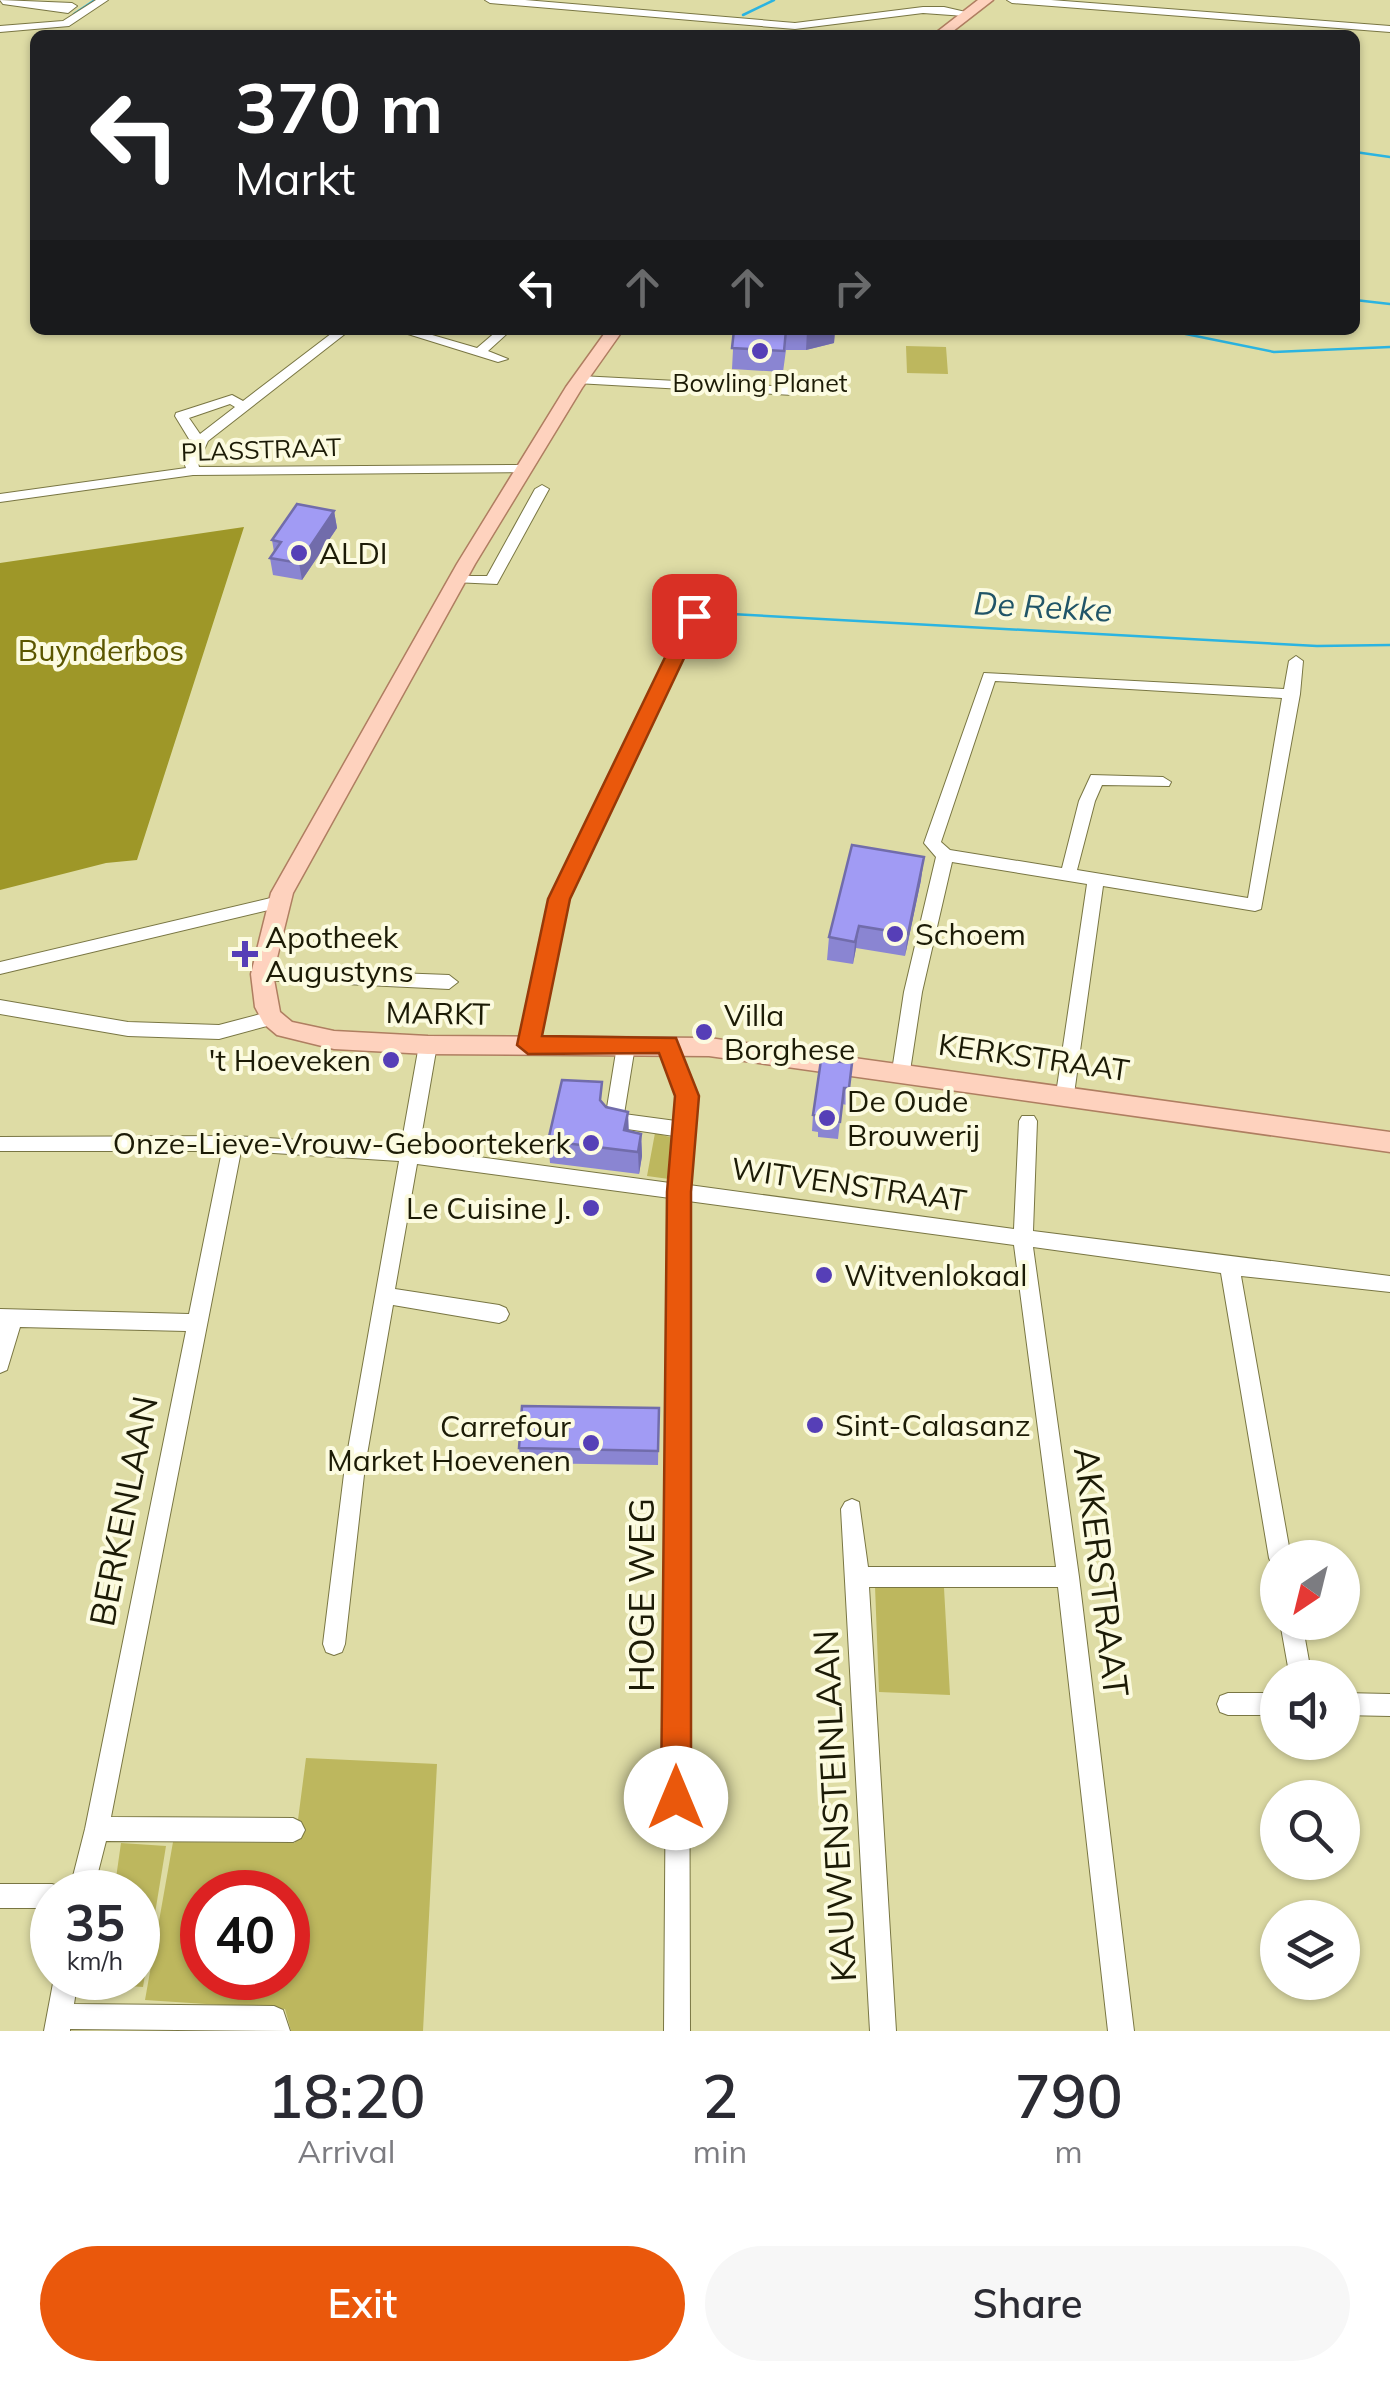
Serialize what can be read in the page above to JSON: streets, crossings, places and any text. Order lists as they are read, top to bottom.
{
  "streets": {
    "main road": ["MARKT", "KERKSTRAAT"],
    "street": [
      "PLASSTRAAT",
      "WITVENSTRAAT",
      "BERKENLAAN",
      "AKKERSTRAAT",
      "HOGE WEG",
      "KAUWENSTEINLAAN"
    ]
  },
  "crossings": [
    ["MARKT", "KERKSTRAAT"],
    ["MARKT", "HOGE WEG"],
    ["KERKSTRAAT", "HOGE WEG"],
    ["WITVENSTRAAT", "BERKENLAAN"],
    ["WITVENSTRAAT", "AKKERSTRAAT"],
    ["WITVENSTRAAT", "HOGE WEG"]
  ],
  "water": ["De Rekke"],
  "parks": ["Buynderbos"],
  "places": {
    "other": [
      "Bowling Planet",
      "ALDI",
      "Schoem",
      "Villa Borghese",
      "'t Hoeveken",
      "De Oude Brouwerij",
      "Onze-Lieve-Vrouw-Geboortekerk",
      "Le Cuisine J.",
      "Witvenlokaal",
      "Sint-Calasanz",
      "Carrefour Market Hoevenen"
    ],
    "health": ["Apotheek Augustyns"]
  },
  "north": "bottom left",
  "page": {
    "turn": ["370 m", "Markt"],
    "speed": "35 km/h",
    "limit": "40",
    "eta": [
      "18:20",
      "Arrival",
      "2",
      "min",
      "790",
      "m"
    ],
    "buttons": ["Exit", "Share"]
  }
}
